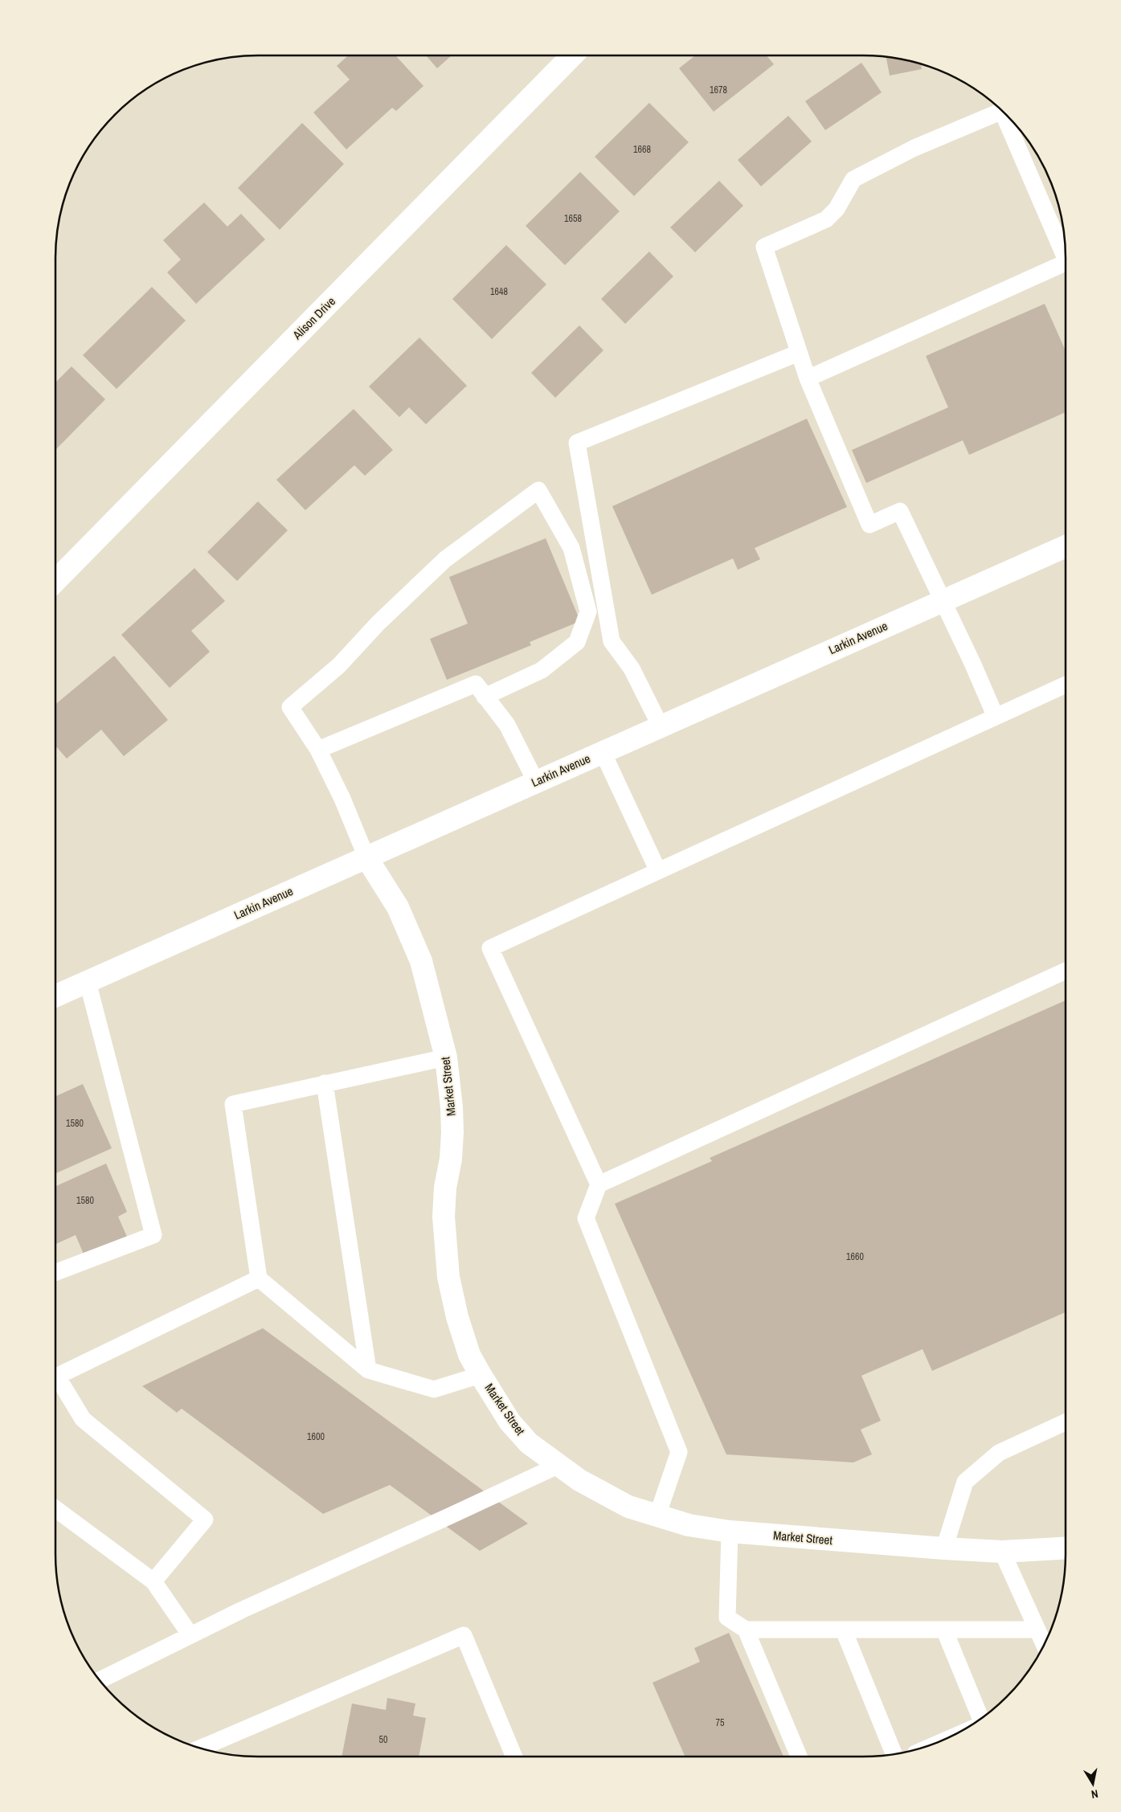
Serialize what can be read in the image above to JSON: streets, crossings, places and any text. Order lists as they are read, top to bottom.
{
  "streets": {
    "street": ["Alison Drive", "Larkin Avenue", "Market Street"]
  },
  "crossings": [
    ["Larkin Avenue", "Market Street"]
  ],
  "house_numbers": [
    "1678",
    "1668",
    "1658",
    "1648",
    "1580",
    "1580",
    "1660",
    "1600",
    "75",
    "50"
  ],
  "north": "bottom"
}
